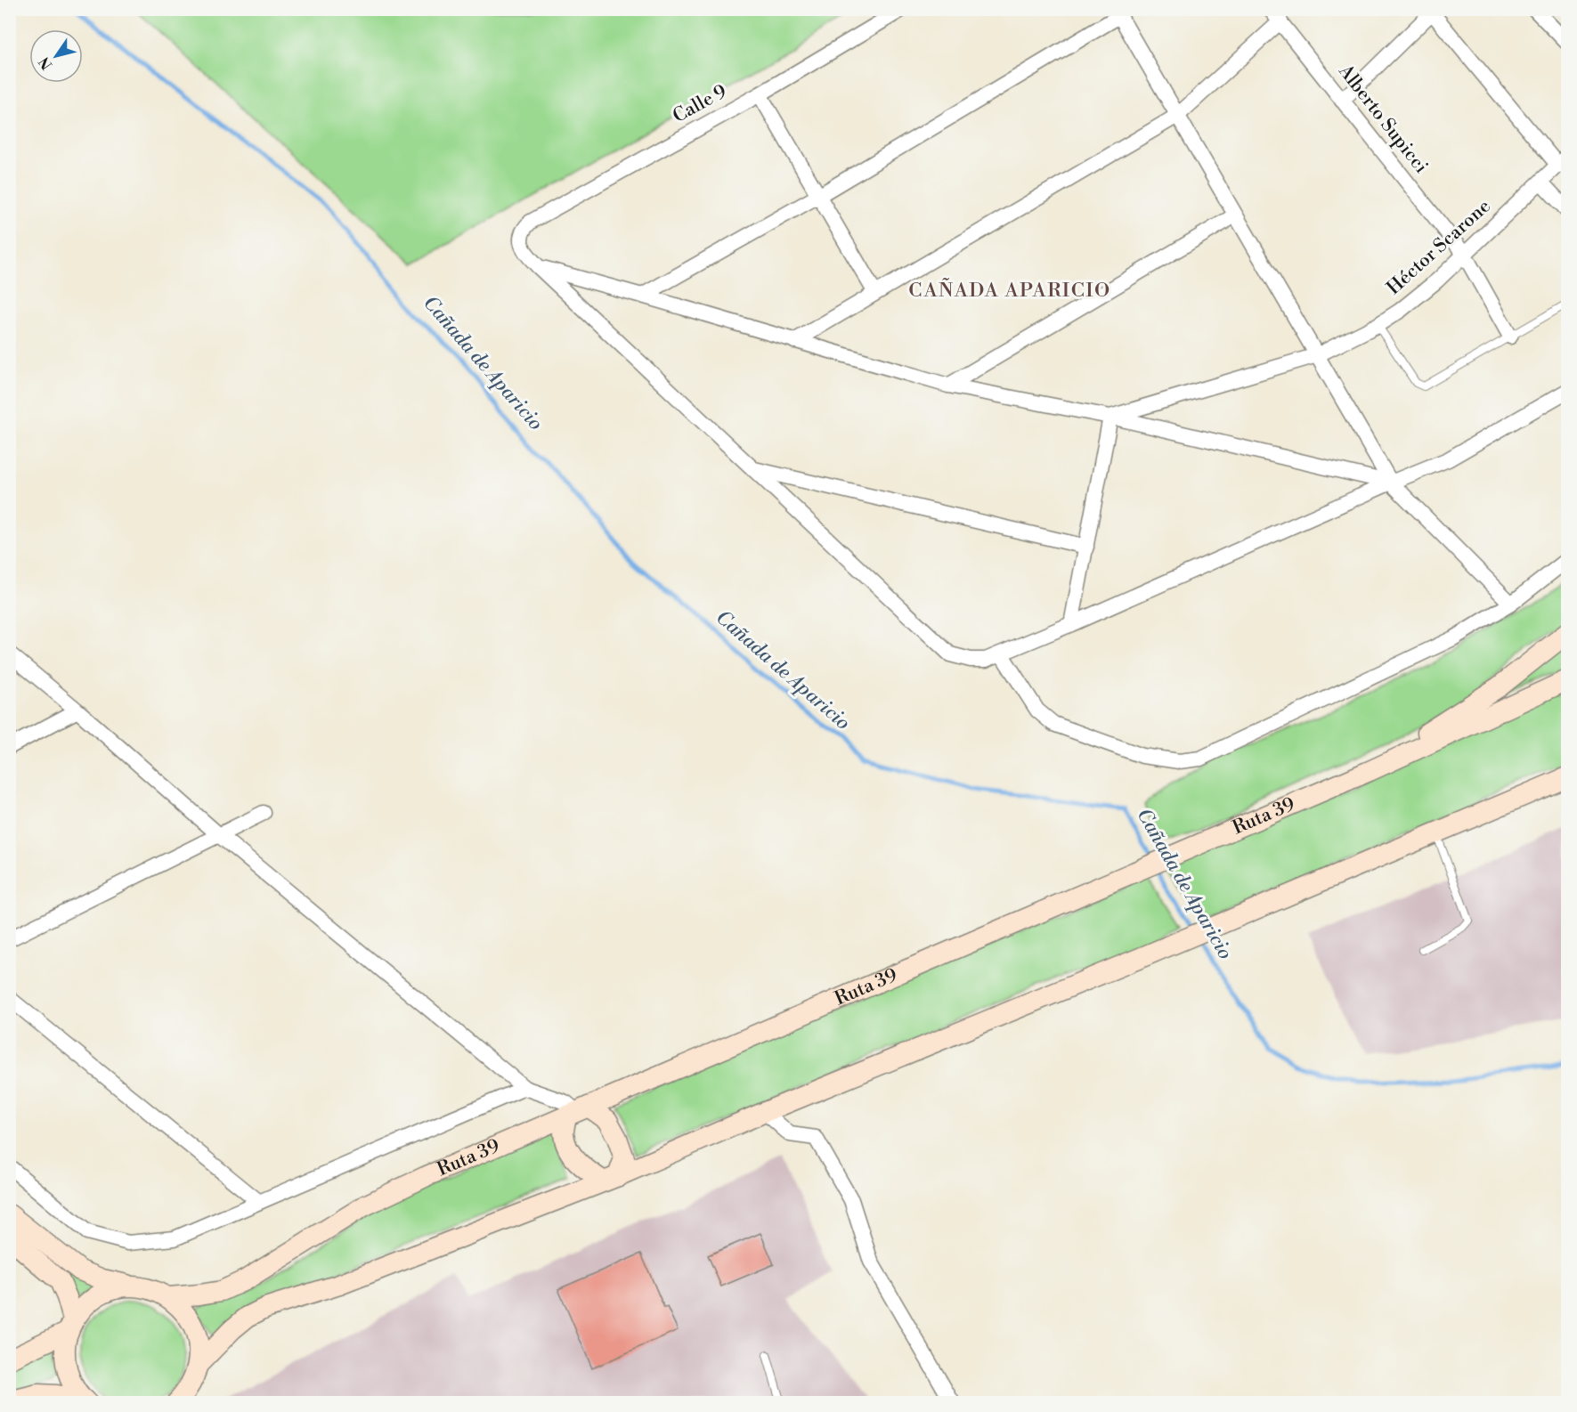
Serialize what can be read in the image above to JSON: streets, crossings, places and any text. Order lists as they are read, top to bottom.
{
  "streets": {
    "main road": ["Ruta 39"],
    "street": ["Calle 9", "Alberto Supicci", "Héctor Scarone"]
  },
  "crossings": [
    ["Alberto Supicci", "Héctor Scarone"]
  ],
  "districts": ["CAÑADA APARICIO"],
  "water": ["Cañada de Aparicio"],
  "north": "bottom left"
}
